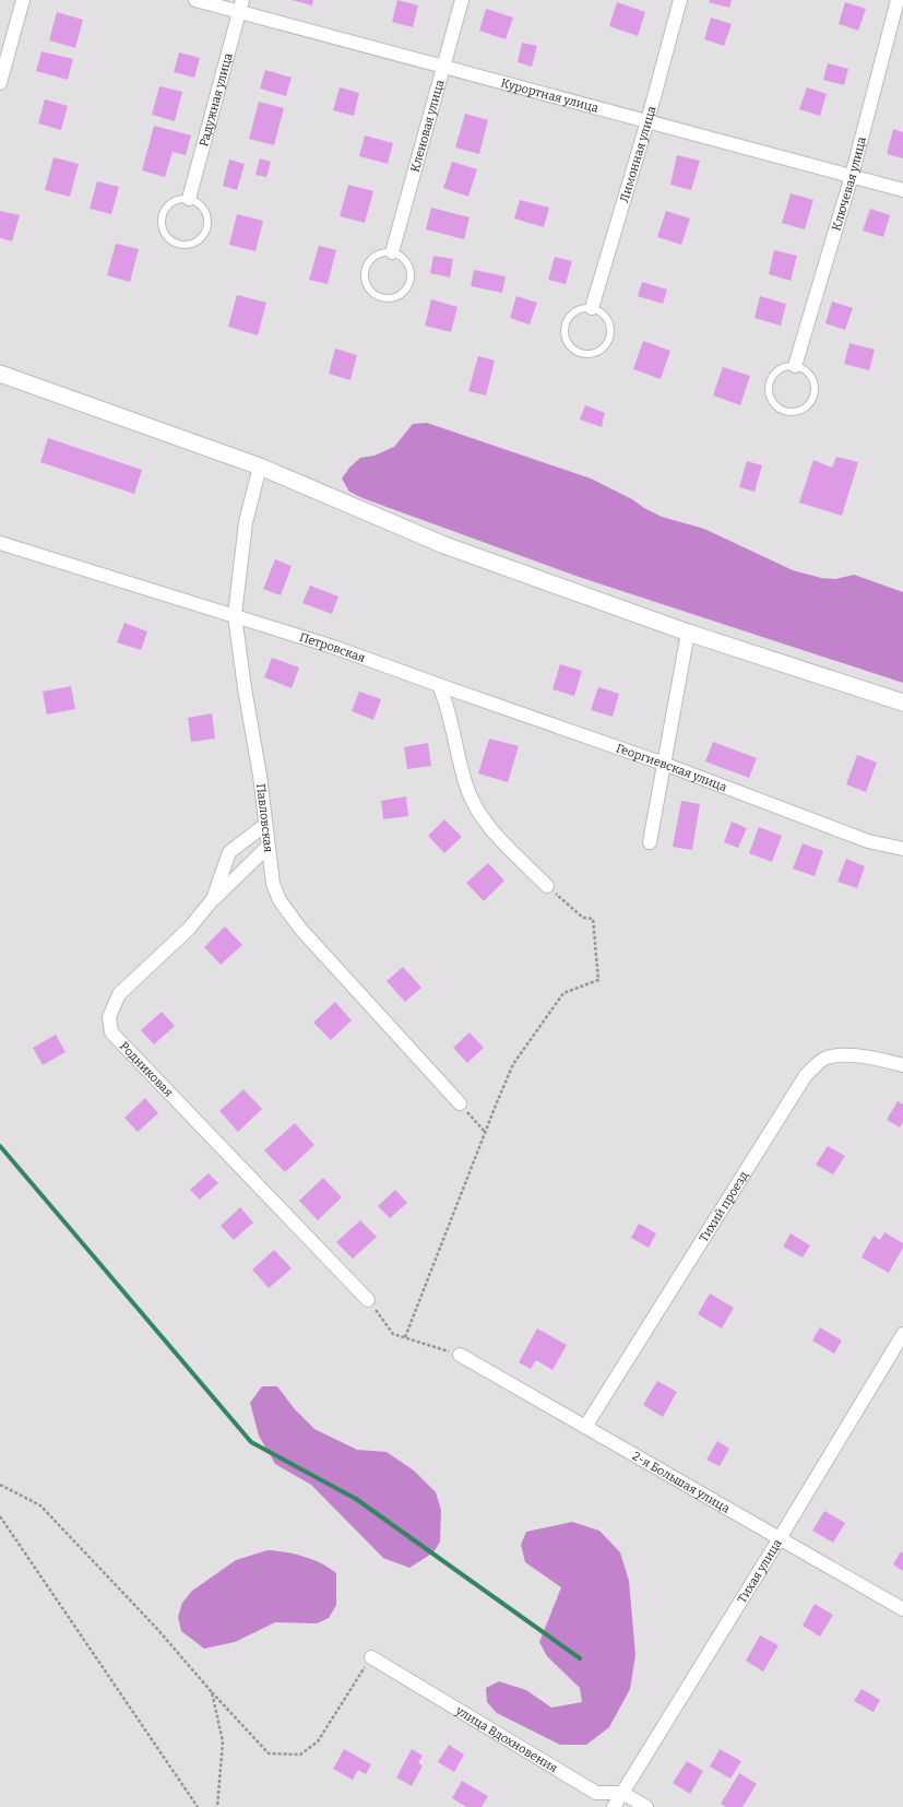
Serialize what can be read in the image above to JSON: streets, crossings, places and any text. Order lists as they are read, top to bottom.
{
  "streets": {
    "street": [
      "Курортная улица",
      "Радужная улица",
      "Кленовая улица",
      "Лимонная улица",
      "Ключевая улица",
      "Петровская",
      "Георгиевская улица",
      "Павловская",
      "Родниковая",
      "Тихий проезд",
      "2-я Большая улица",
      "Тихая улица",
      "улица Вдохновения"
    ]
  },
  "crossings": [
    ["Курортная улица", "Радужная улица"],
    ["Курортная улица", "Кленовая улица"],
    ["Курортная улица", "Лимонная улица"],
    ["Курортная улица", "Ключевая улица"],
    ["Петровская", "Георгиевская улица"],
    ["Петровская", "Павловская"],
    ["Павловская", "Родниковая"],
    ["Тихий проезд", "2-я Большая улица"],
    ["2-я Большая улица", "Тихая улица"],
    ["Тихая улица", "улица Вдохновения"]
  ]
}
